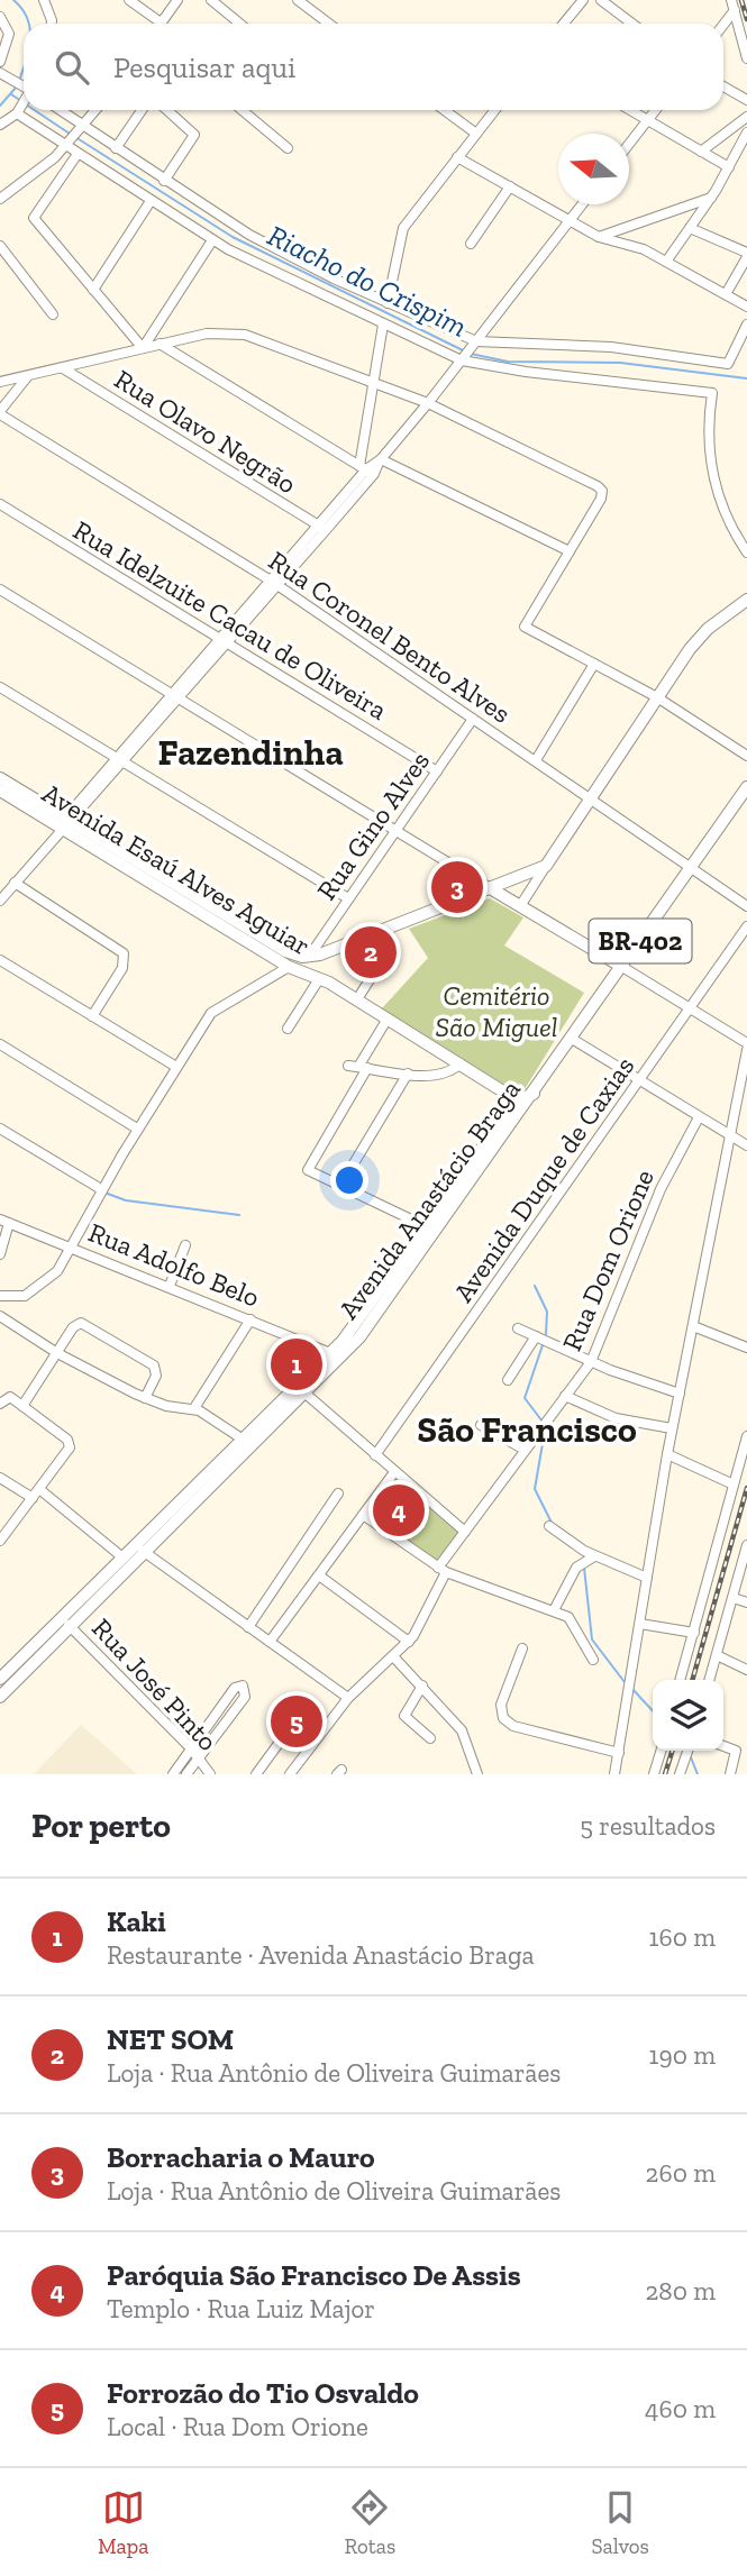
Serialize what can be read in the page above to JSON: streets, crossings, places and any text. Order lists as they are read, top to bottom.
{
  "streets": {
    "main road": ["Avenida Esaú Alves Aguiar", "BR-402", "Avenida Anastácio Braga"],
    "street": [
      "Rua Olavo Negrão",
      "Rua Idelzuite Cacau de Oliveira",
      "Rua Coronel Bento Alves",
      "Rua Gino Alves",
      "Avenida Duque de Caxias",
      "Rua Dom Orione",
      "Rua Adolfo Belo",
      "Rua José Pinto"
    ]
  },
  "crossings": [
    ["Rua Idelzuite Cacau de Oliveira", "Rua Gino Alves"],
    ["Rua Coronel Bento Alves", "Rua Gino Alves"],
    ["Rua Coronel Bento Alves", "Avenida Anastácio Braga"],
    ["Rua Gino Alves", "Avenida Esaú Alves Aguiar"],
    ["Avenida Esaú Alves Aguiar", "Avenida Anastácio Braga"],
    ["Avenida Anastácio Braga", "Rua Adolfo Belo"],
    ["Avenida Anastácio Braga", "Rua José Pinto"]
  ],
  "districts": ["Fazendinha", "São Francisco"],
  "water": ["Riacho do Crispim"],
  "parks": ["Cemitério São Miguel"],
  "north": "left",
  "page": {
    "search": "Pesquisar aqui",
    "pins": [
      "3",
      "2",
      "1",
      "4",
      "5"
    ],
    "heading": ["Por perto", "5 resultados"],
    "list": [
      {
        "mark": "1",
        "name": "Kaki",
        "note": "Restaurante · Avenida Anastácio Braga",
        "value": "160 m"
      },
      {
        "mark": "2",
        "name": "NET SOM",
        "note": "Loja · Rua Antônio de Oliveira Guimarães",
        "value": "190 m"
      },
      {
        "mark": "3",
        "name": "Borracharia o Mauro",
        "note": "Loja · Rua Antônio de Oliveira Guimarães",
        "value": "260 m"
      },
      {
        "mark": "4",
        "name": "Paróquia São Francisco De Assis",
        "note": "Templo · Rua Luiz Major",
        "value": "280 m"
      },
      {
        "mark": "5",
        "name": "Forrozão do Tio Osvaldo",
        "note": "Local · Rua Dom Orione",
        "value": "460 m"
      }
    ],
    "nav": ["Mapa", "Rotas", "Salvos"]
  }
}
